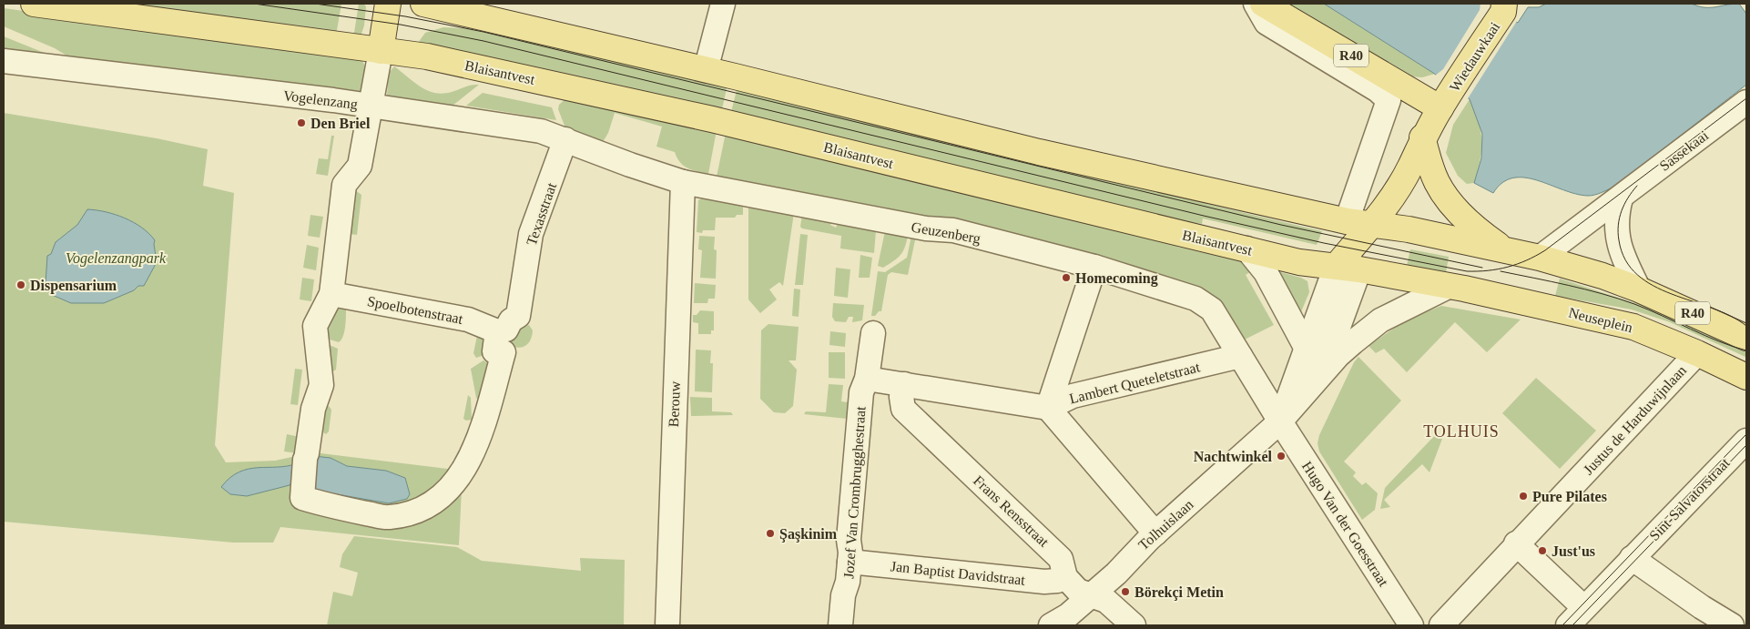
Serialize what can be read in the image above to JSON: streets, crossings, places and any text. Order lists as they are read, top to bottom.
{
  "streets": {
    "main road": [
      "R40",
      "Wiedauwkaai",
      "Blaisantvest",
      "Neuseplein"
    ],
    "street": [
      "Vogelenzang",
      "Sassekaai",
      "Texasstraat",
      "Geuzenberg",
      "Spoelbotenstraat",
      "Lambert Queteletstraat",
      "Berouw",
      "Justus de Harduwijnlaan",
      "Jozef Van Crombrugghestraat",
      "Sint-Salvatorstraat",
      "Frans Rensstraat",
      "Hugo Van der Goesstraat",
      "Tolhuislaan",
      "Jan Baptist Davidstraat"
    ]
  },
  "crossings": [
    ["R40", "Wiedauwkaai"],
    ["Blaisantvest", "Neuseplein"],
    ["Vogelenzang", "Texasstraat"],
    ["Vogelenzang", "Geuzenberg"],
    ["Vogelenzang", "Berouw"],
    ["Texasstraat", "Spoelbotenstraat"],
    ["Geuzenberg", "Berouw"],
    ["Geuzenberg", "Hugo Van der Goesstraat"],
    ["Neuseplein", "Justus de Harduwijnlaan"],
    ["Lambert Queteletstraat", "Hugo Van der Goesstraat"],
    ["Jozef Van Crombrugghestraat", "Jan Baptist Davidstraat"],
    ["Frans Rensstraat", "Tolhuislaan"],
    ["Frans Rensstraat", "Jan Baptist Davidstraat"],
    ["Hugo Van der Goesstraat", "Tolhuislaan"]
  ],
  "districts": ["TOLHUIS"],
  "parks": ["Vogelenzangpark"],
  "places": [
    "Den Briel",
    "Homecoming",
    "Dispensarium",
    "Nachtwinkel",
    "Pure Pilates",
    "Şaşkinim",
    "Just'us",
    "Börekçi Metin"
  ]
}
